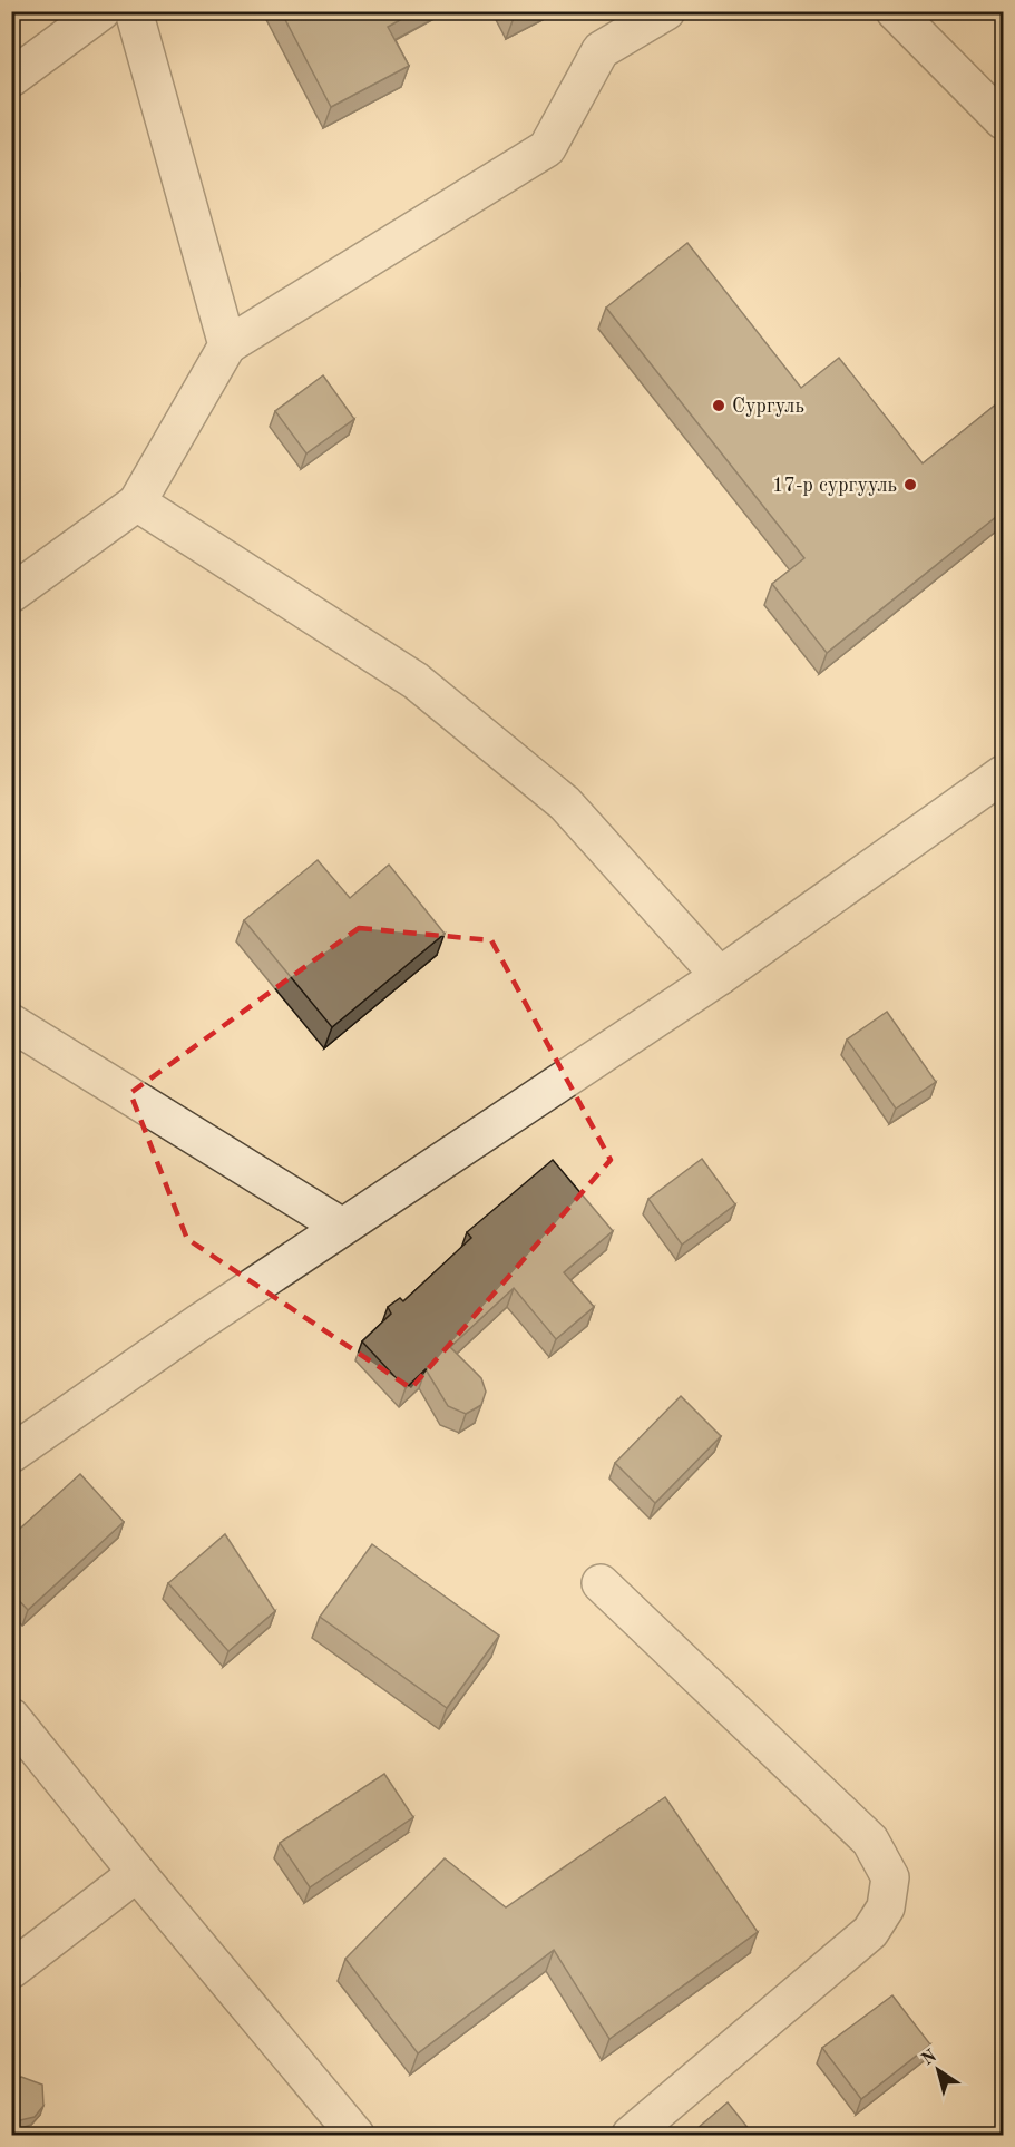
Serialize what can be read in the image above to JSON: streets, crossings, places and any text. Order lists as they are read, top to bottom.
{
  "places": ["Сургуль", "17-р сургууль"],
  "north": "top left"
}
